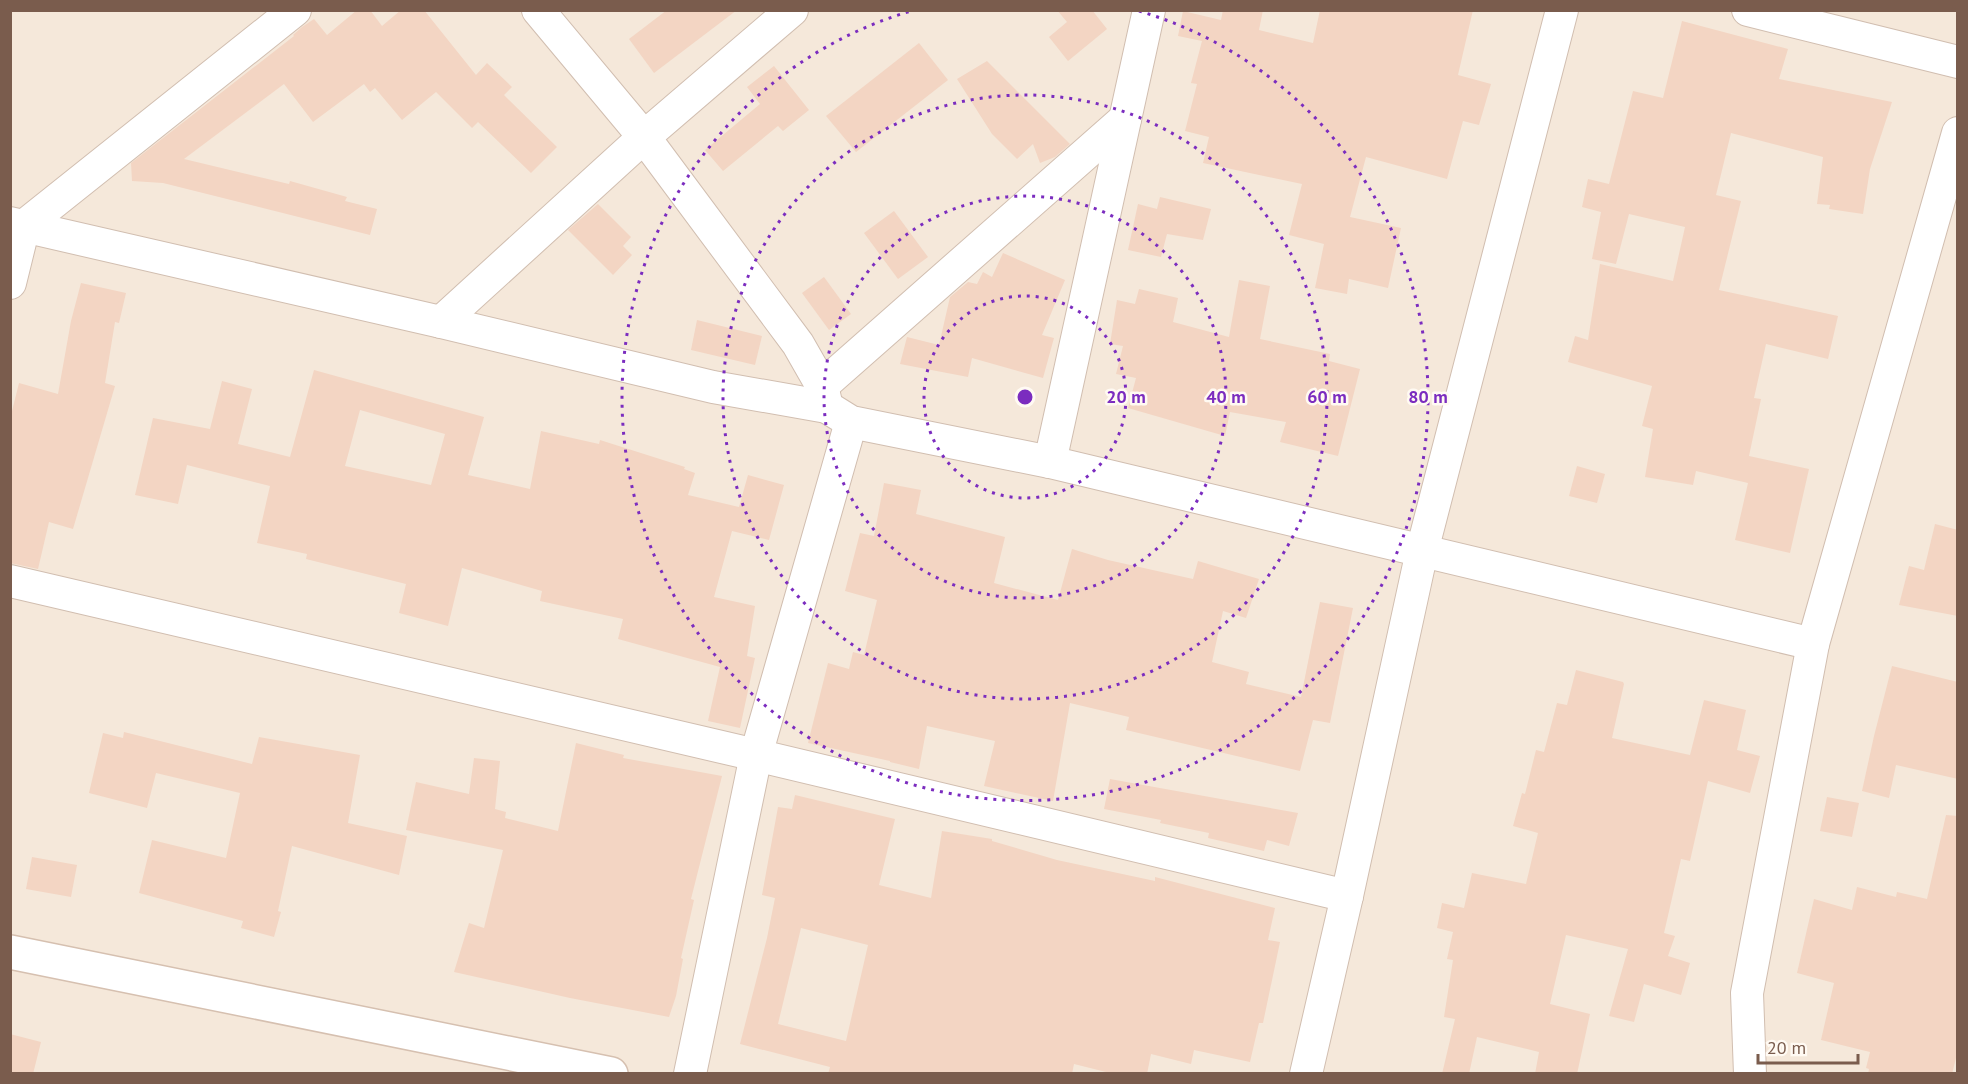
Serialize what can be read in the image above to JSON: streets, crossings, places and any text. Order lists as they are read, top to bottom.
{
  "scale_bar": "20 m",
  "rings": [
    "20 m",
    "40 m",
    "60 m",
    "80 m"
  ]
}
